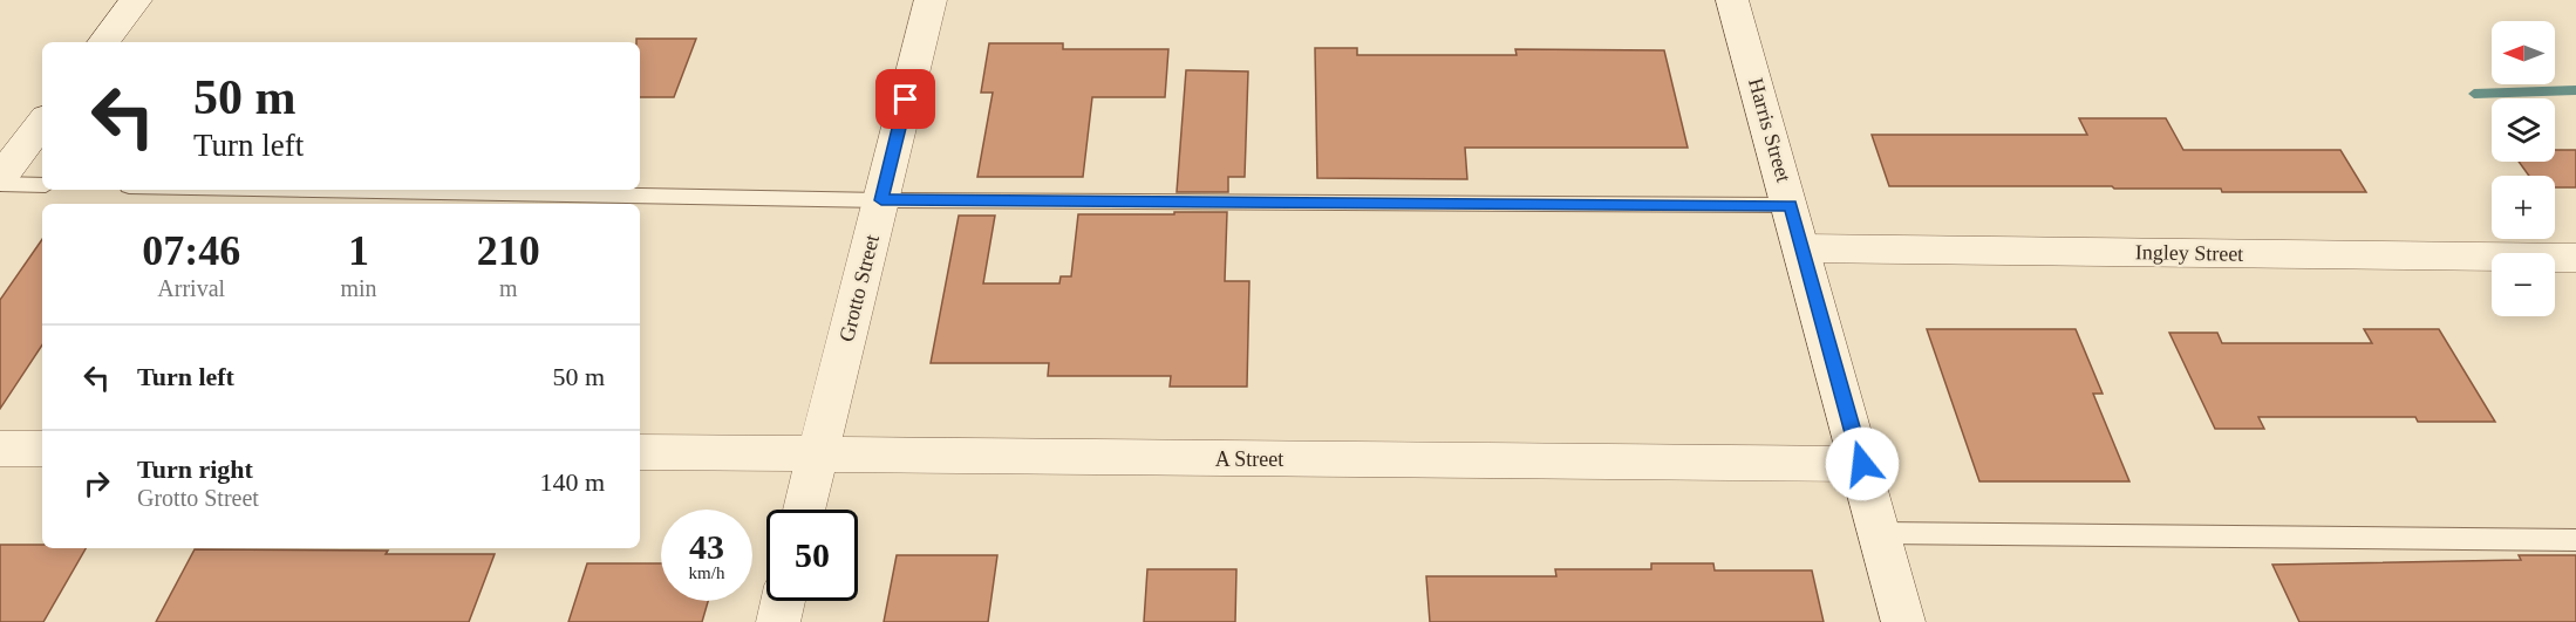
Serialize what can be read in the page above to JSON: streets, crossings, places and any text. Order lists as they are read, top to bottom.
{
  "streets": {
    "street": [
      "Harris Street",
      "Ingley Street",
      "Grotto Street",
      "A Street"
    ]
  },
  "crossings": [
    ["Harris Street", "Ingley Street"],
    ["Harris Street", "A Street"],
    ["Grotto Street", "A Street"]
  ],
  "north": "left",
  "page": {
    "map_buttons": ["+", "−"],
    "turn": ["50 m", "Turn left"],
    "eta": [
      "07:46",
      "Arrival",
      "1",
      "min",
      "210",
      "m"
    ],
    "list": [
      {
        "name": "Turn left",
        "value": "50 m"
      },
      {
        "name": "Turn right",
        "note": "Grotto Street",
        "value": "140 m"
      }
    ],
    "speed": "43 km/h",
    "limit": "50"
  }
}
